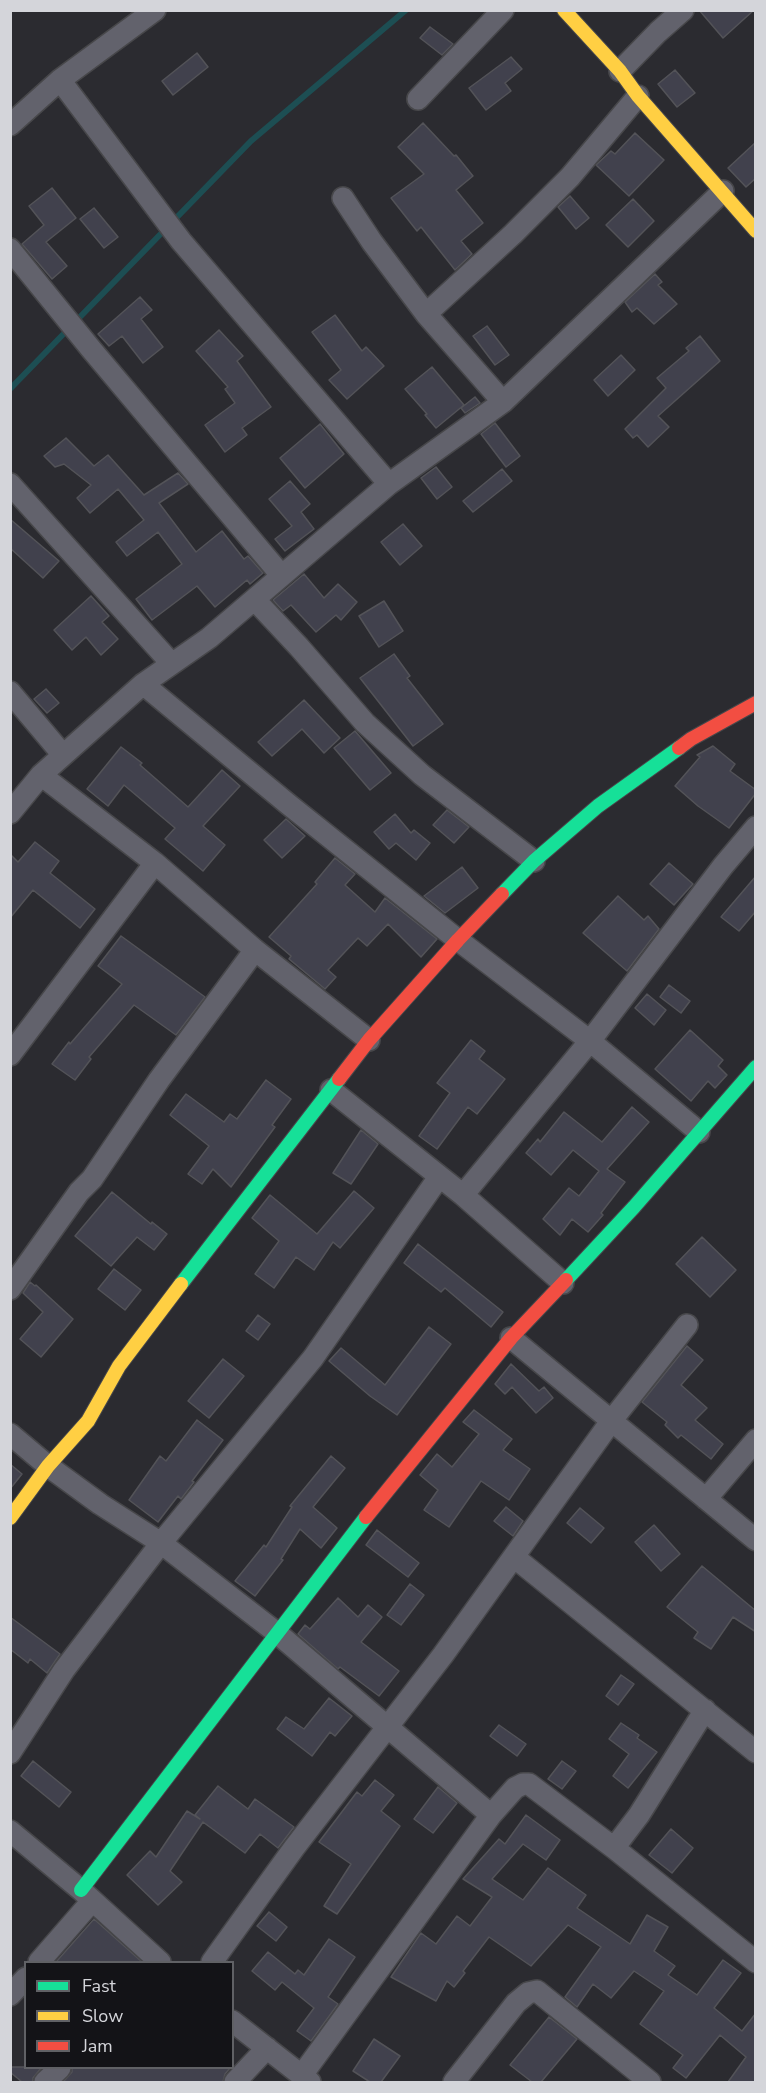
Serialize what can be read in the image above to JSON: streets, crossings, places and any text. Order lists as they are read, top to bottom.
{
  "legend": ["Fast", "Slow", "Jam"]
}
